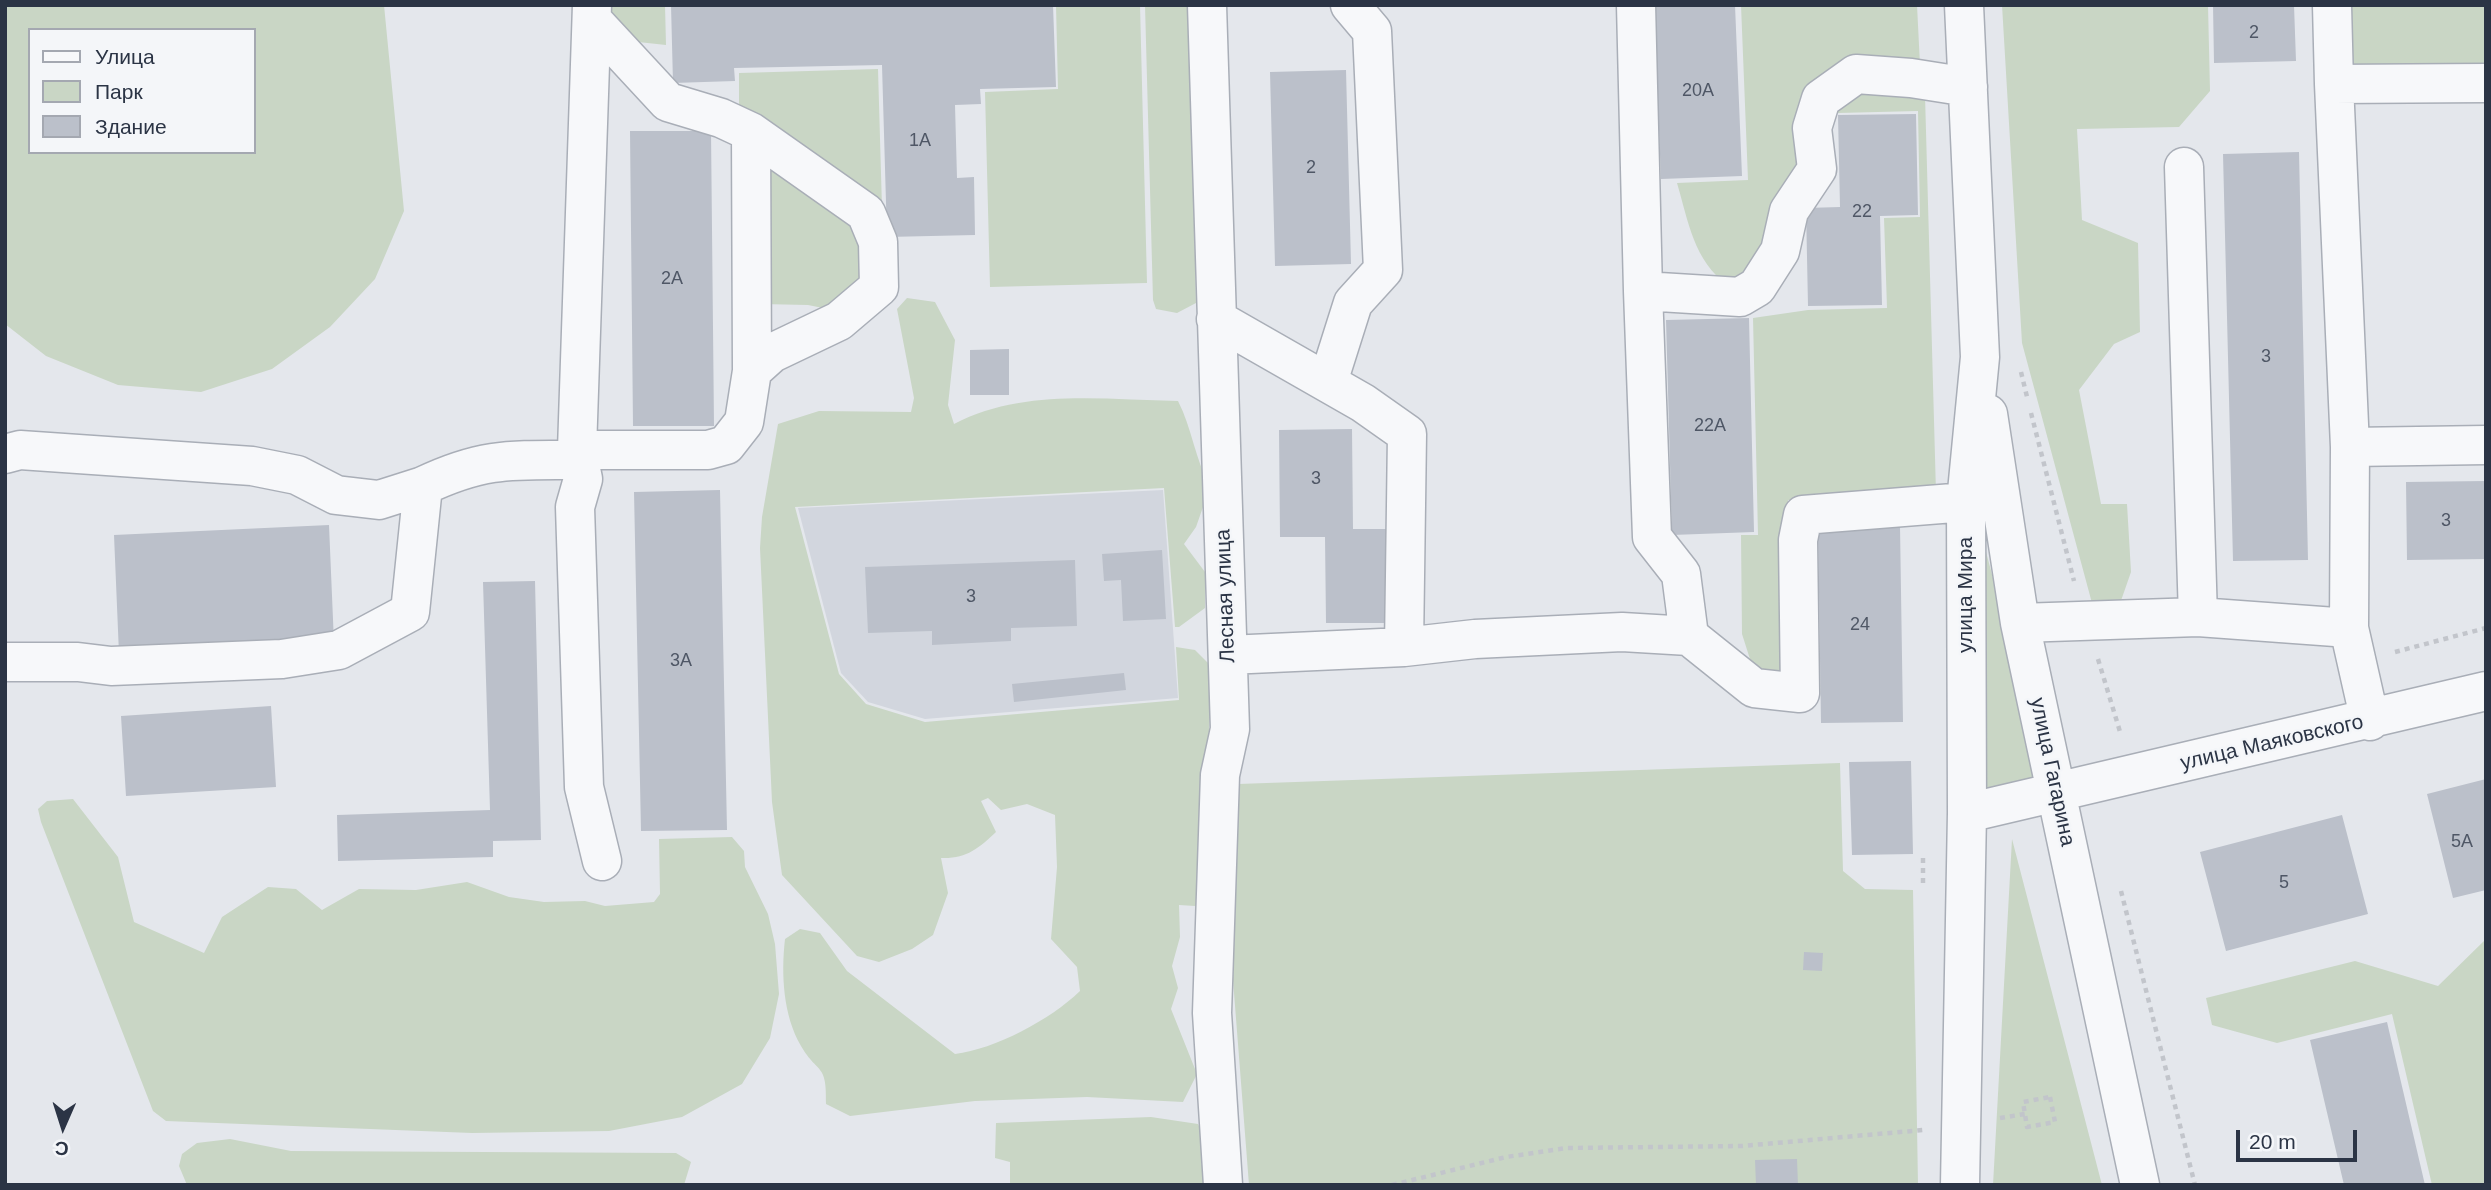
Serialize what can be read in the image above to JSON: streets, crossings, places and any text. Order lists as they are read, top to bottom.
{
  "streets": {
    "street": [
      "улица Мира",
      "Лесная улица",
      "улица Маяковского",
      "улица Гагарина"
    ]
  },
  "crossings": [
    ["улица Мира", "улица Маяковского"],
    ["улица Мира", "улица Гагарина"],
    ["улица Маяковского", "улица Гагарина"]
  ],
  "house_numbers": [
    "2",
    "20А",
    "1А",
    "2",
    "22",
    "2А",
    "3",
    "22А",
    "3",
    "3",
    "3",
    "24",
    "3А",
    "5А",
    "5"
  ],
  "legend": ["Улица", "Парк", "Здание"],
  "scale_bar": "20 m",
  "north": "bottom"
}
